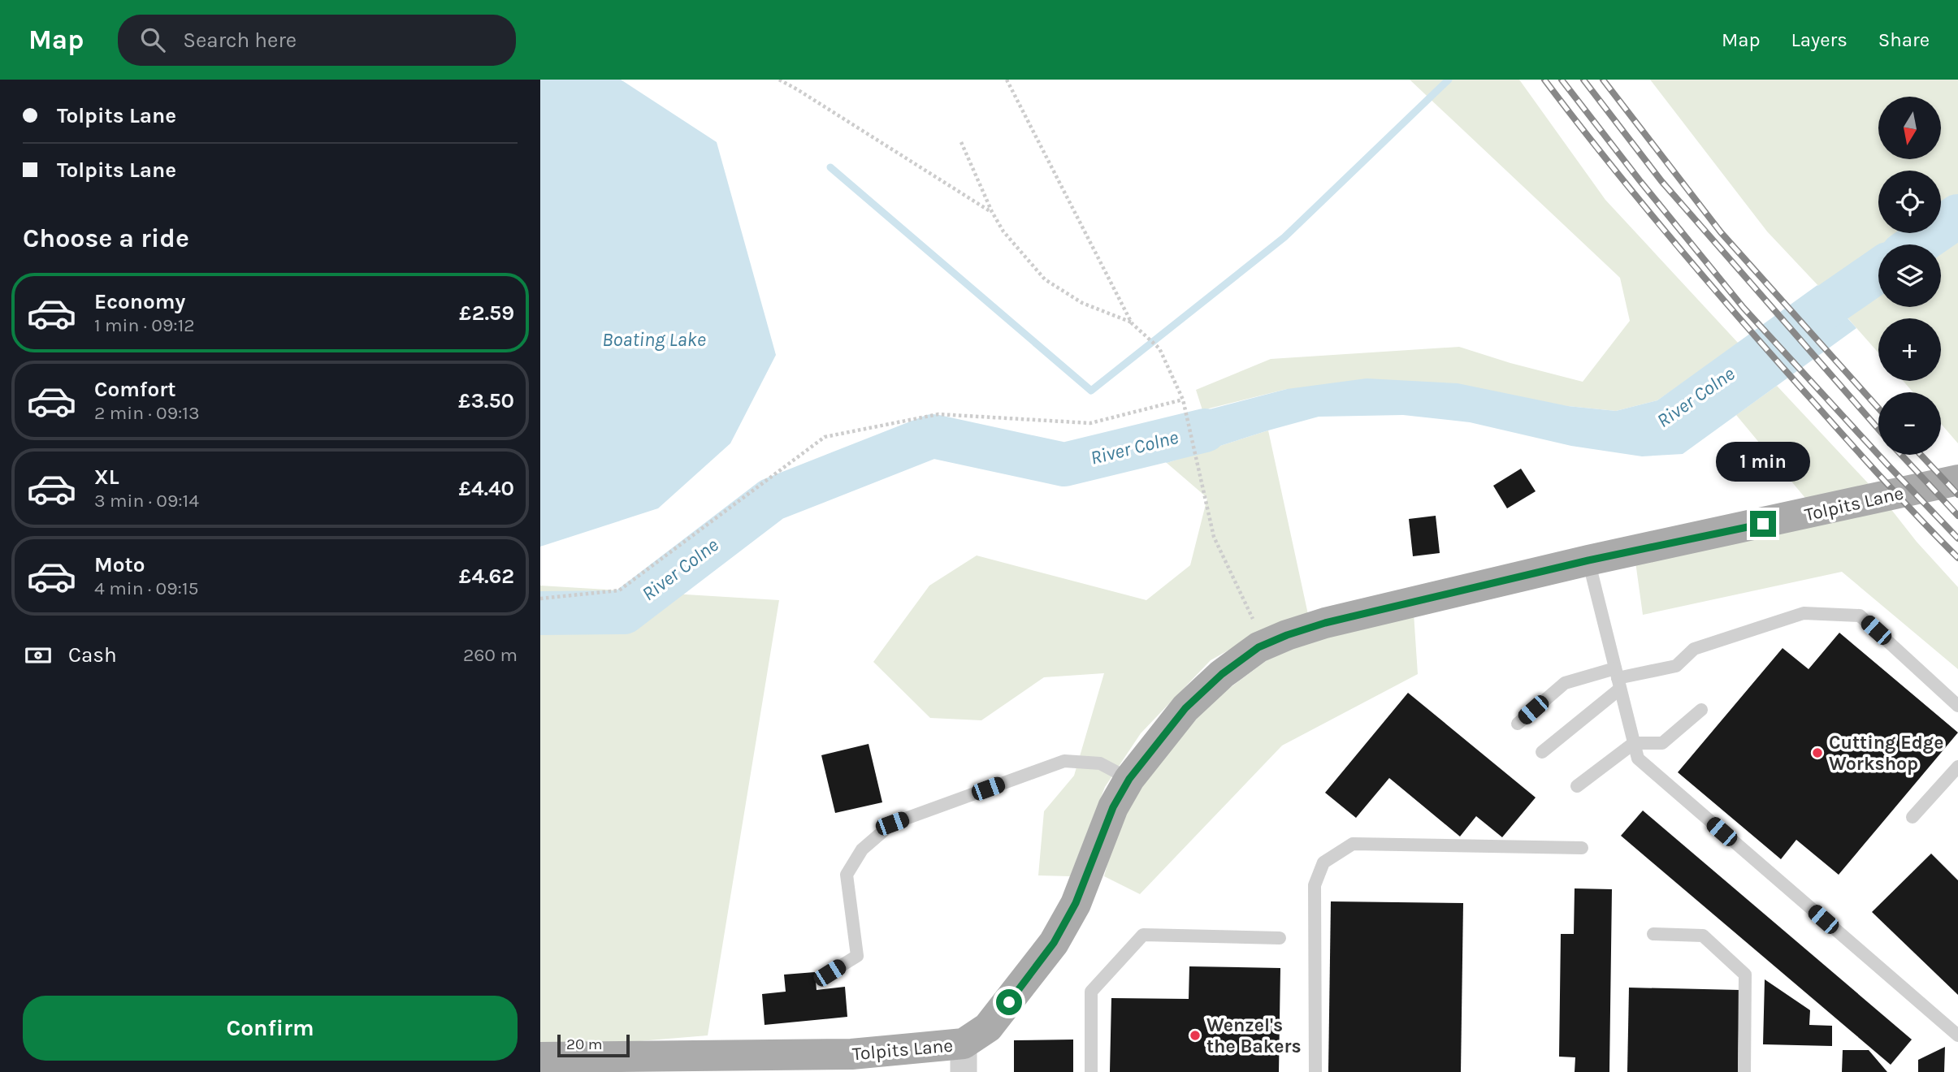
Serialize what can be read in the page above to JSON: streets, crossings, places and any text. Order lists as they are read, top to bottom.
{
  "streets": {
    "main road": ["Tolpits Lane"]
  },
  "water": ["Boating Lake", "River Colne"],
  "places": ["Cutting Edge Workshop", "Wenzel's the Bakers"],
  "scale_bar": "20 m",
  "north": "bottom",
  "page": {
    "header": "Map",
    "search": "Search here",
    "nav": ["Map", "Layers", "Share"],
    "banner": ["Tolpits Lane", "Tolpits Lane"],
    "map_buttons": ["+", "−"],
    "heading": "Choose a ride",
    "list": [
      {
        "name": "Economy",
        "note": "1 min · 09:12",
        "value": "£2.59"
      },
      {
        "name": "Comfort",
        "note": "2 min · 09:13",
        "value": "£3.50"
      },
      {
        "name": "XL",
        "note": "3 min · 09:14",
        "value": "£4.40"
      },
      {
        "name": "Moto",
        "note": "4 min · 09:15",
        "value": "£4.62"
      }
    ],
    "bubble": "1 min",
    "pay": ["Cash", "260 m"],
    "buttons": "Confirm",
    "scale": "20 m"
  }
}
